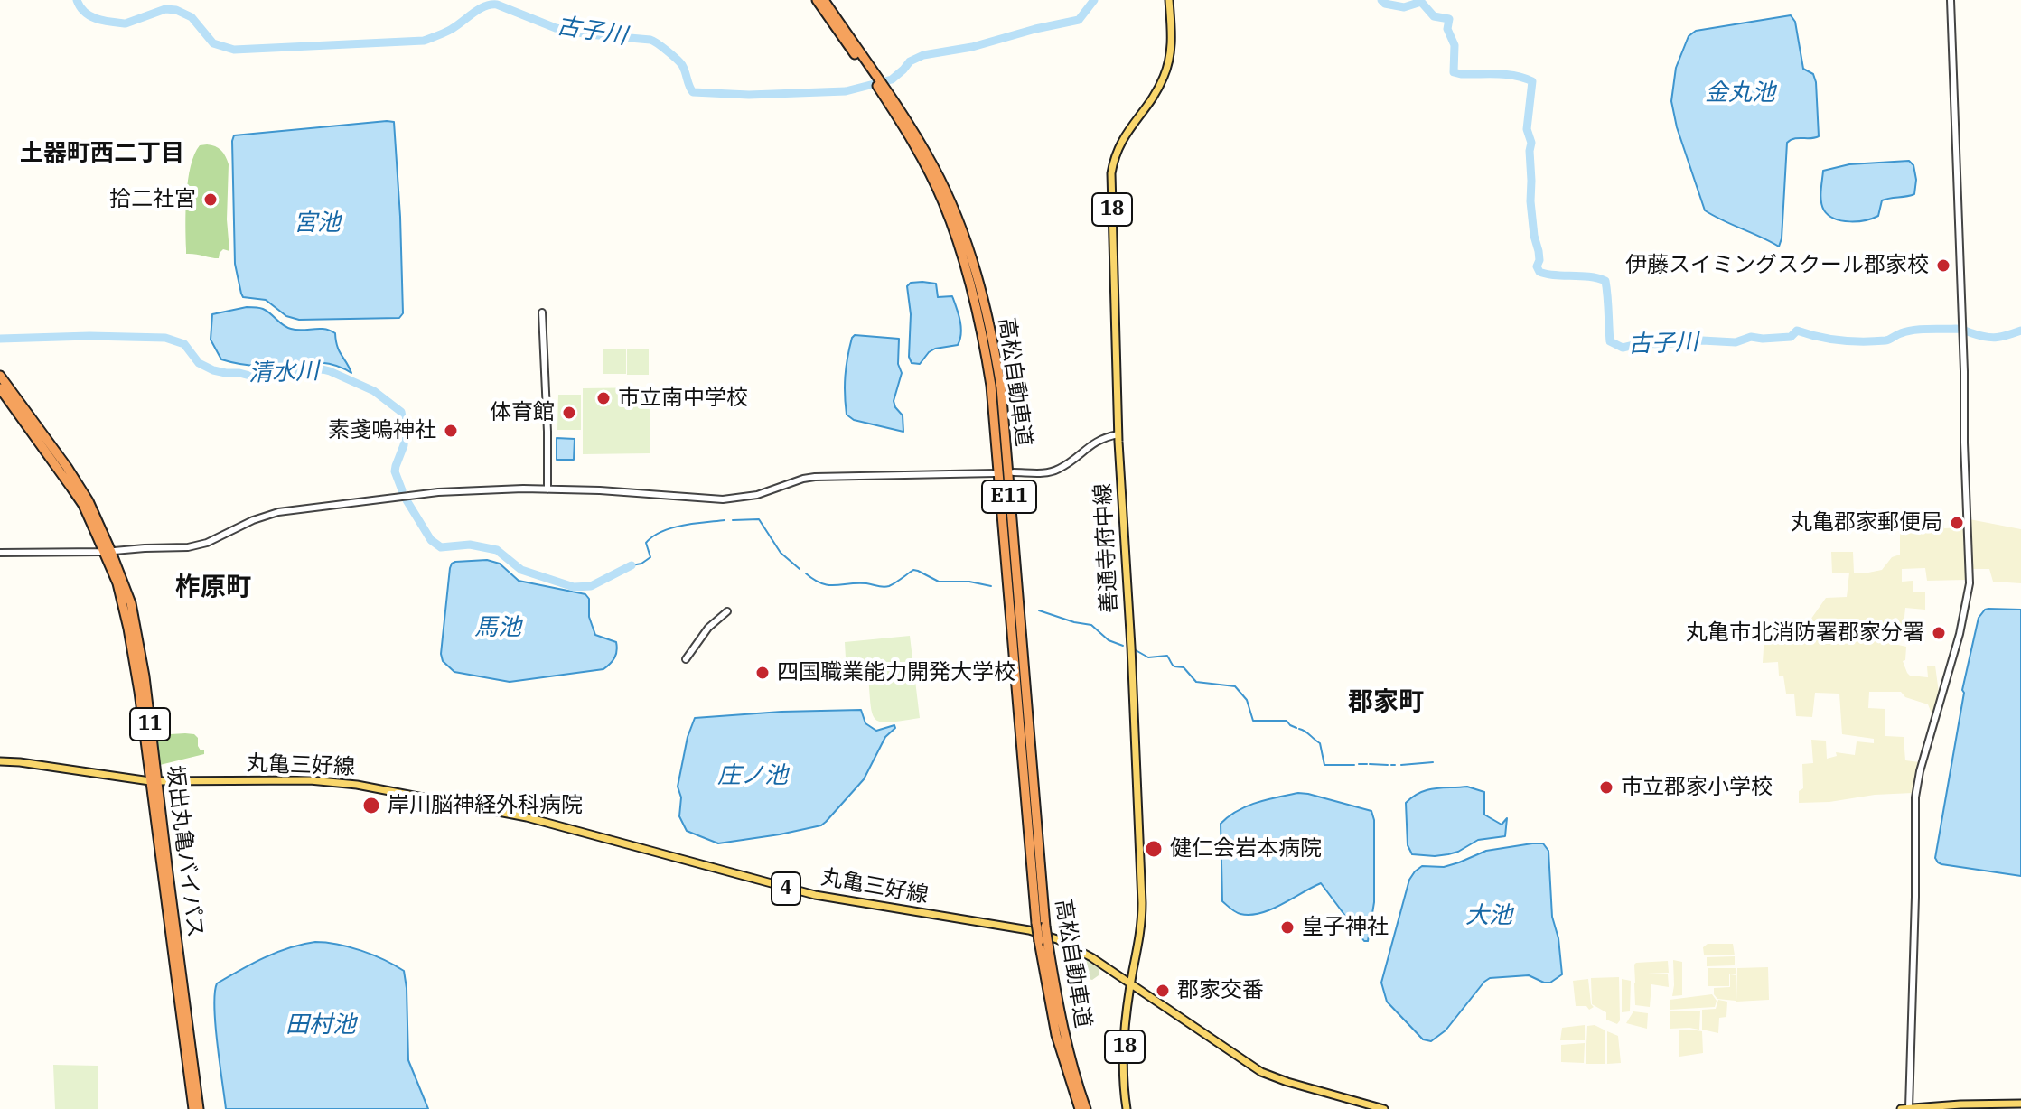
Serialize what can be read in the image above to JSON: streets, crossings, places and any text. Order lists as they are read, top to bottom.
{
  "streets": {
    "highway": [
      "高松自動車道",
      "E11",
      "11",
      "坂出丸亀バイパス"
    ],
    "main road": [
      "18",
      "善通寺府中線",
      "丸亀三好線",
      "4"
    ]
  },
  "crossings": [
    ["善通寺府中線", "丸亀三好線"],
    ["丸亀三好線", "坂出丸亀バイパス"]
  ],
  "districts": ["土器町西二丁目", "柞原町", "郡家町"],
  "water": [
    "古子川",
    "金丸池",
    "宮池",
    "清水川",
    "馬池",
    "庄ノ池",
    "大池",
    "田村池"
  ],
  "places": [
    "拾二社宮",
    "伊藤スイミングスクール郡家校",
    "市立南中学校",
    "体育館",
    "素戔嗚神社",
    "丸亀郡家郵便局",
    "丸亀市北消防署郡家分署",
    "四国職業能力開発大学校",
    "市立郡家小学校",
    "岸川脳神経外科病院",
    "健仁会岩本病院",
    "皇子神社",
    "郡家交番"
  ]
}
